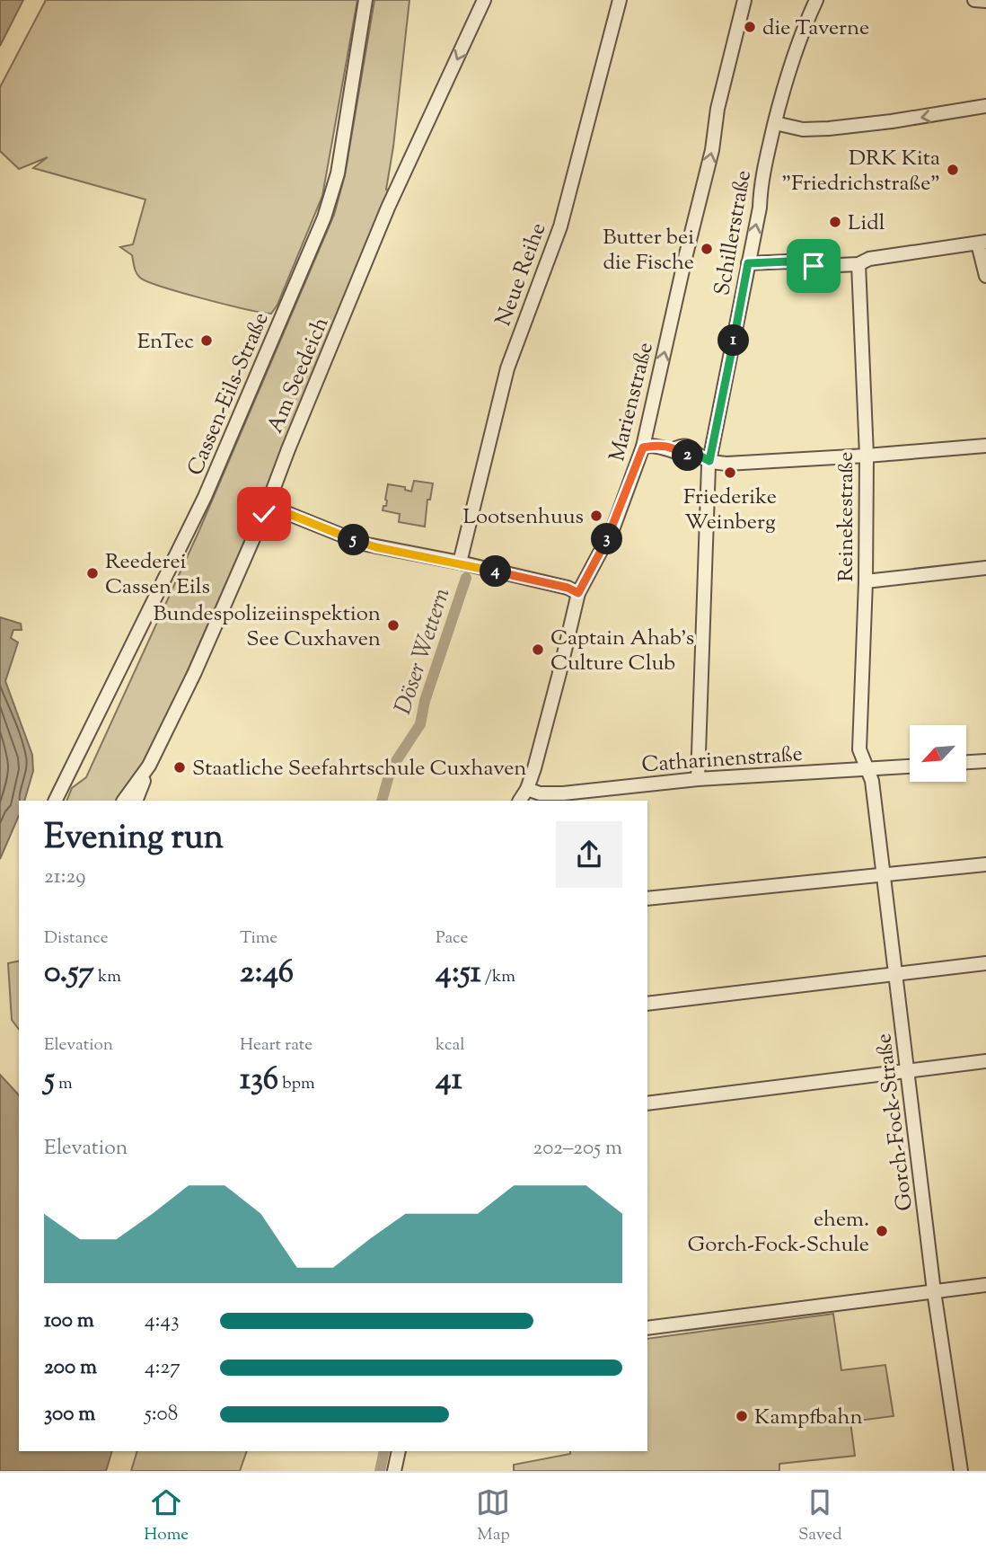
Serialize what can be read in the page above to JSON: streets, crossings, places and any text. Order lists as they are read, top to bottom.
{
  "streets": {
    "street": [
      "Schillerstraße",
      "Neue Reihe",
      "Am Seedeich",
      "Cassen-Eils-Straße",
      "Marienstraße",
      "Reinekestraße",
      "Catharinenstraße",
      "Gorch-Fock-Straße"
    ]
  },
  "crossings": [
    ["Schillerstraße", "Catharinenstraße"],
    ["Marienstraße", "Catharinenstraße"],
    ["Reinekestraße", "Catharinenstraße"],
    ["Reinekestraße", "Gorch-Fock-Straße"],
    ["Catharinenstraße", "Gorch-Fock-Straße"]
  ],
  "one_way": ["Am Seedeich", "Marienstraße"],
  "water": ["Döser Wettern"],
  "places": [
    "die Taverne",
    "DRK Kita \"Friedrichstraße\"",
    "Lidl",
    "Butter bei die Fische",
    "EnTec",
    "Friederike Weinberg",
    "Lootsenhuus",
    "Reederei Cassen Eils",
    "Bundespolizeiinspektion See Cuxhaven",
    "Captain Ahab’s Culture Club",
    "Staatliche Seefahrtschule Cuxhaven",
    "ehem. Gorch-Fock-Schule",
    "Kampfbahn"
  ],
  "north": "bottom left",
  "page": {
    "pins": [
      "1",
      "2",
      "3",
      "5",
      "4"
    ],
    "heading": ["Evening run", "21:29"],
    "stats": [
      ["Distance", "0.57 km"],
      ["Time", "2:46"],
      ["Pace", "4:51 /km"],
      ["Elevation", "5 m"],
      ["Heart rate", "136 bpm"],
      ["kcal", "41"]
    ],
    "chart": ["Elevation", "202–205 m"],
    "list": [
      {
        "name": "100 m",
        "note": "4:43"
      },
      {
        "name": "200 m",
        "note": "4:27"
      },
      {
        "name": "300 m",
        "note": "5:08"
      }
    ],
    "tabs": ["Home", "Map", "Saved"]
  }
}
